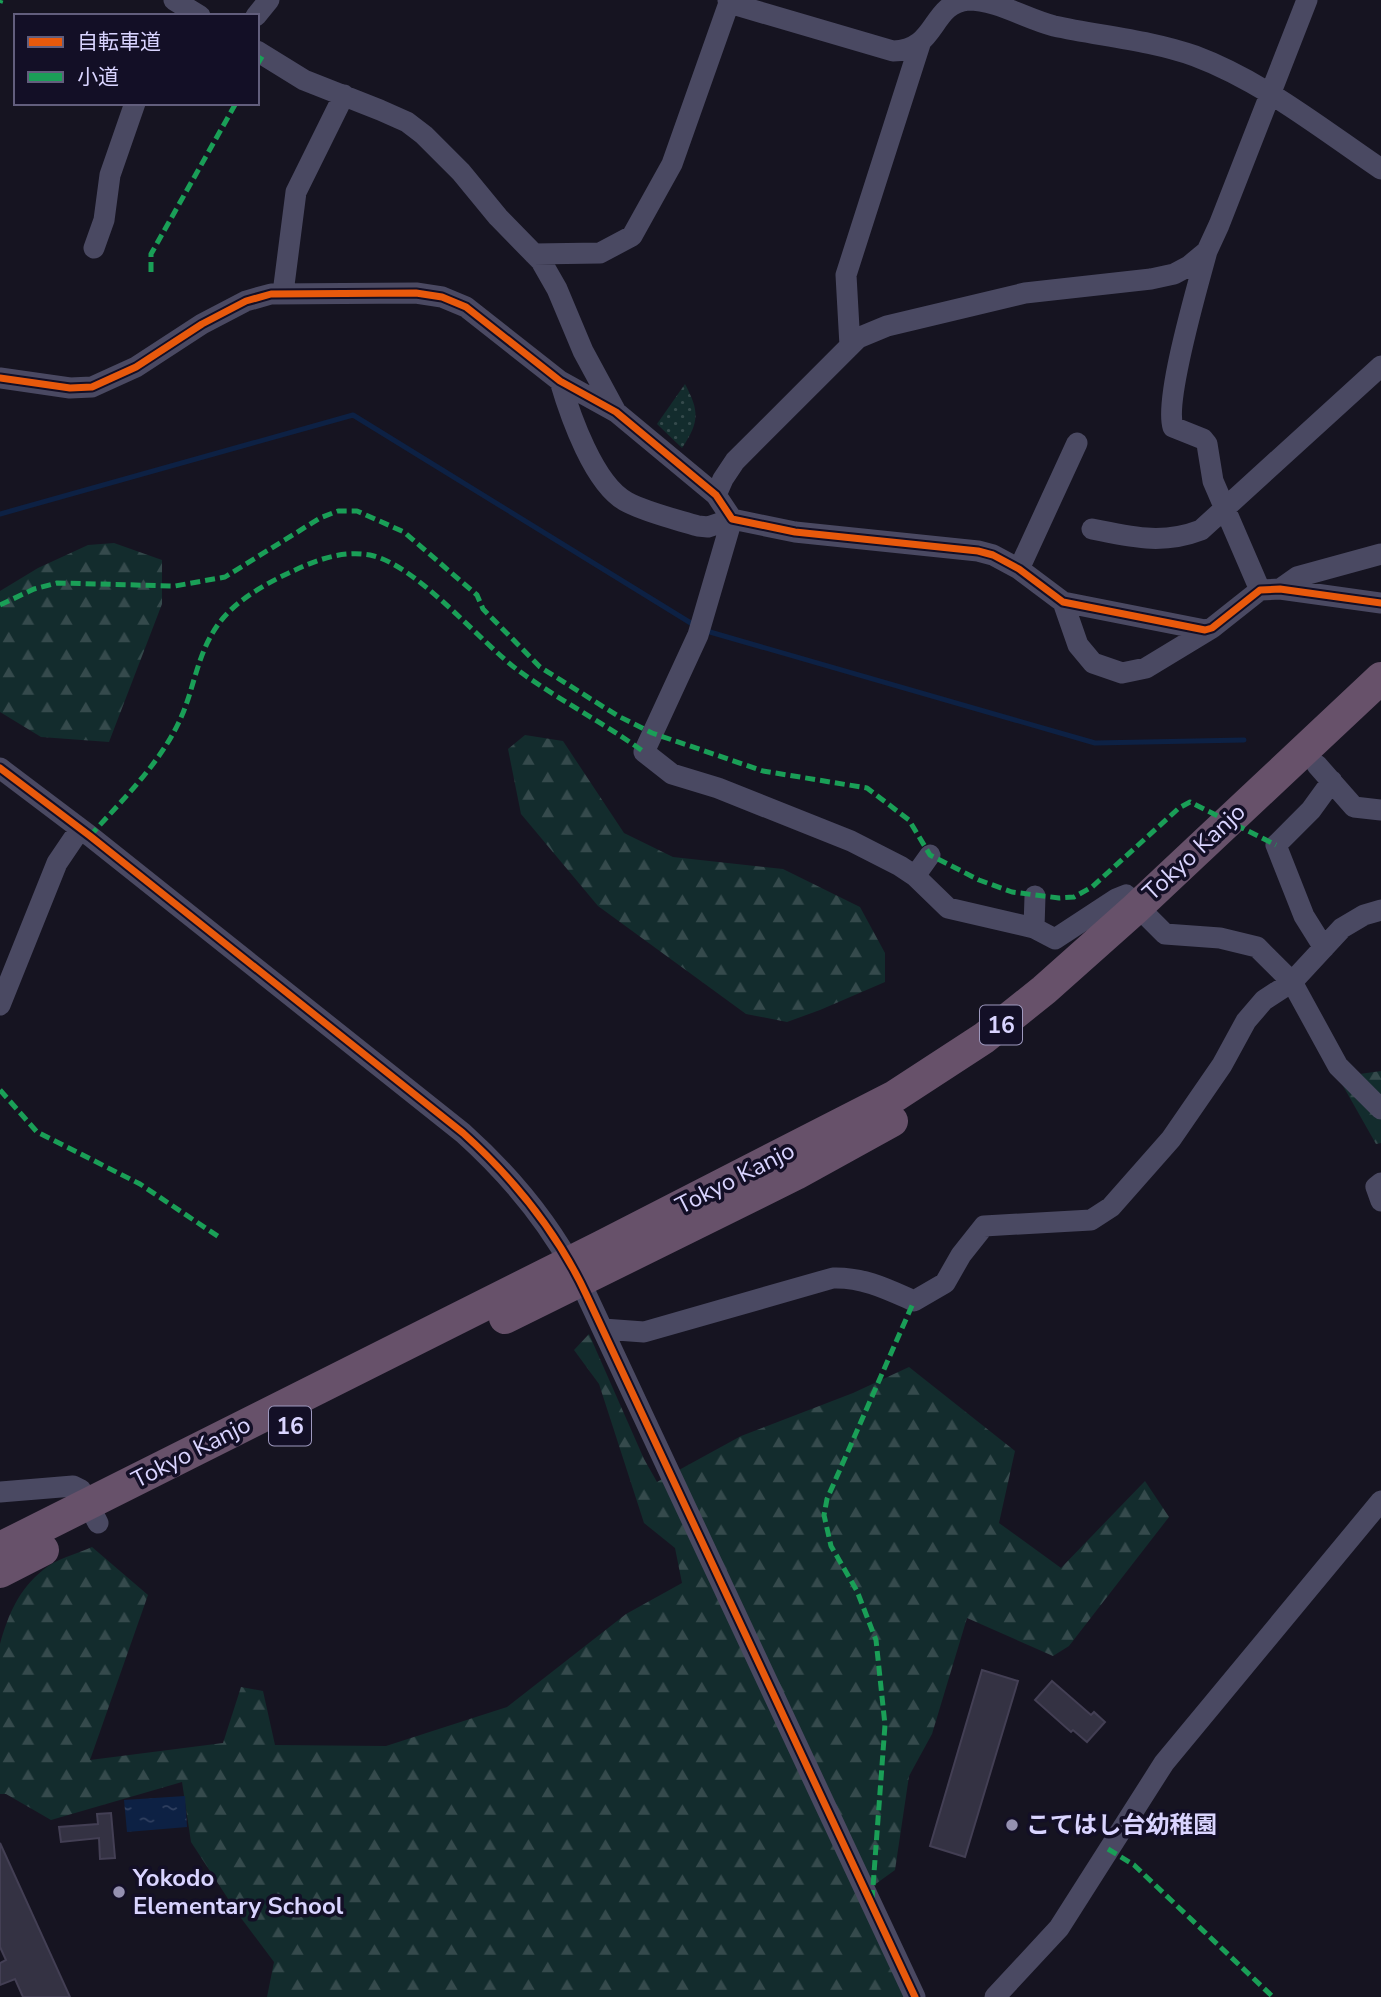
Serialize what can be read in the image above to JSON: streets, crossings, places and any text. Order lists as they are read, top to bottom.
{
  "streets": {
    "highway": ["Tokyo Kanjo", "16"]
  },
  "places": ["こてはし台幼稚園", "Yokodo Elementary School"],
  "legend": ["自転車道", "小道"]
}
